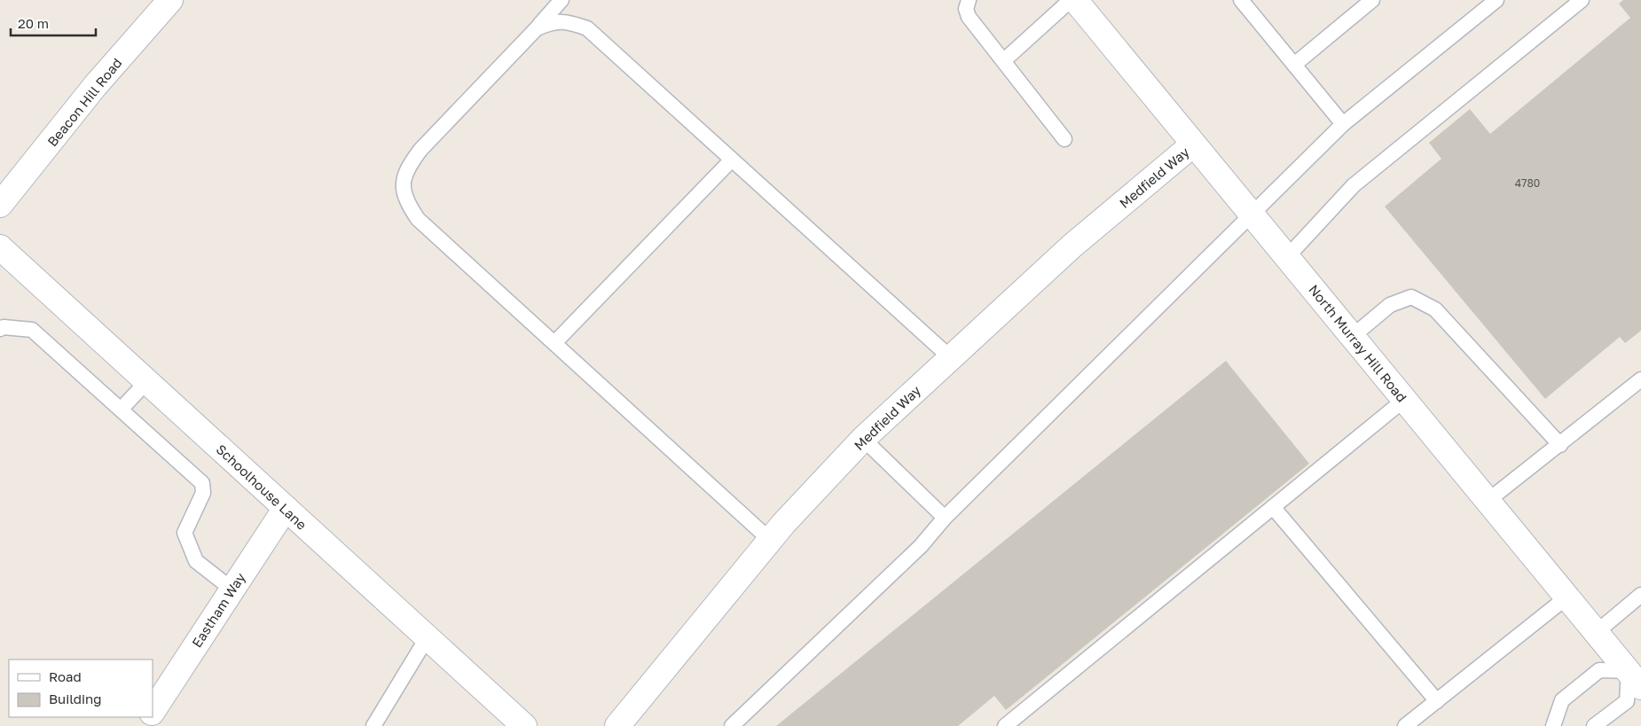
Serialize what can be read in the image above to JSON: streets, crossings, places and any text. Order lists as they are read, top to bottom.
{
  "streets": {
    "street": [
      "Beacon Hill Road",
      "Medfield Way",
      "North Murray Hill Road",
      "Schoolhouse Lane",
      "Eastham Way"
    ]
  },
  "crossings": [
    ["Medfield Way", "North Murray Hill Road"],
    ["Schoolhouse Lane", "Eastham Way"]
  ],
  "house_numbers": ["4780"],
  "legend": ["Road", "Building"],
  "scale_bar": "20 m"
}
